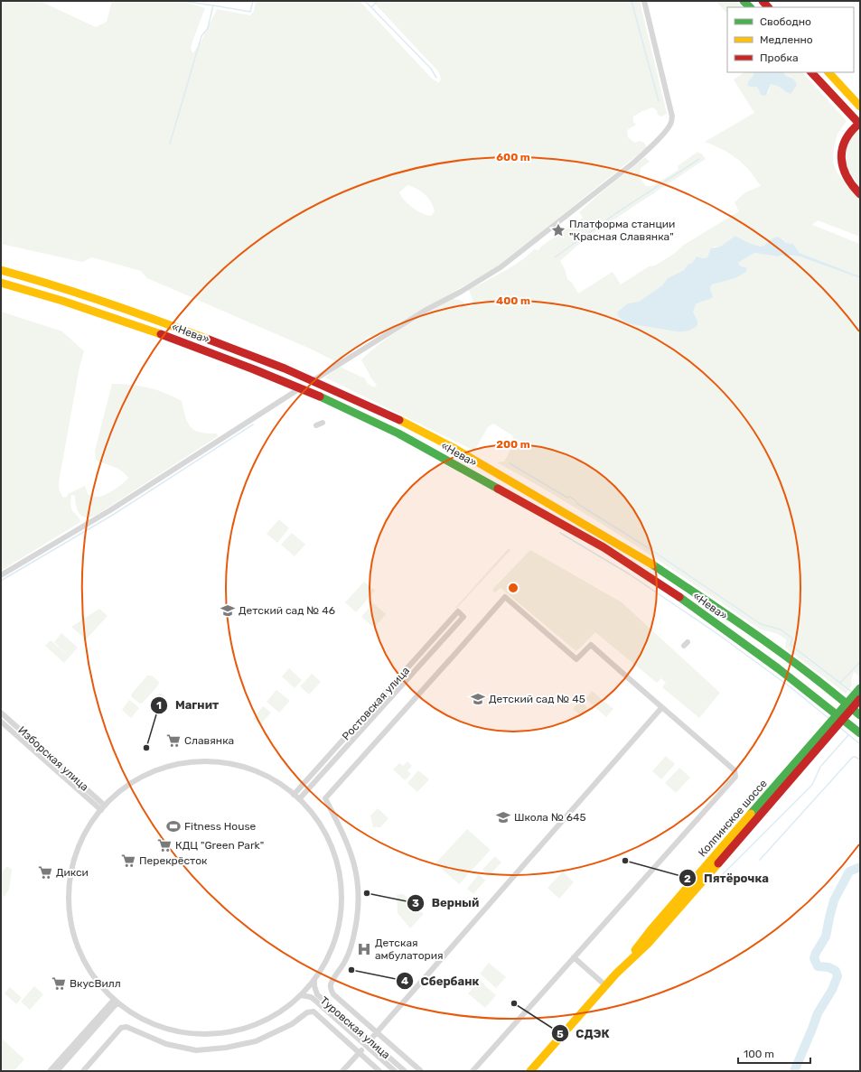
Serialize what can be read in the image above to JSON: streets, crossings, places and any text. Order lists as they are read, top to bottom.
{
  "streets": {
    "main road": ["«Нева»", "Колпинское шоссе"],
    "street": ["Ростовская улица", "Изборская улица", "Туровская улица"]
  },
  "places": {
    "place": ["Платформа станции \"Красная Славянка\""],
    "school or university": ["Детский сад № 46", "Детский сад № 45", "Школа № 645"],
    "supermarket": [
      "Славянка",
      "КДЦ \"Green Park\"",
      "Перекрёсток",
      "Дикси",
      "ВкусВилл"
    ],
    "other": [
      "Магнит",
      "Пятёрочка",
      "Верный",
      "Сбербанк",
      "СДЭК"
    ],
    "sports": ["Fitness House"],
    "hospital": ["Детская амбулатория"]
  },
  "legend": ["Свободно", "Медленно", "Пробка"],
  "scale_bar": "100 m",
  "rings": ["600 m", "400 m", "200 m"]
}
